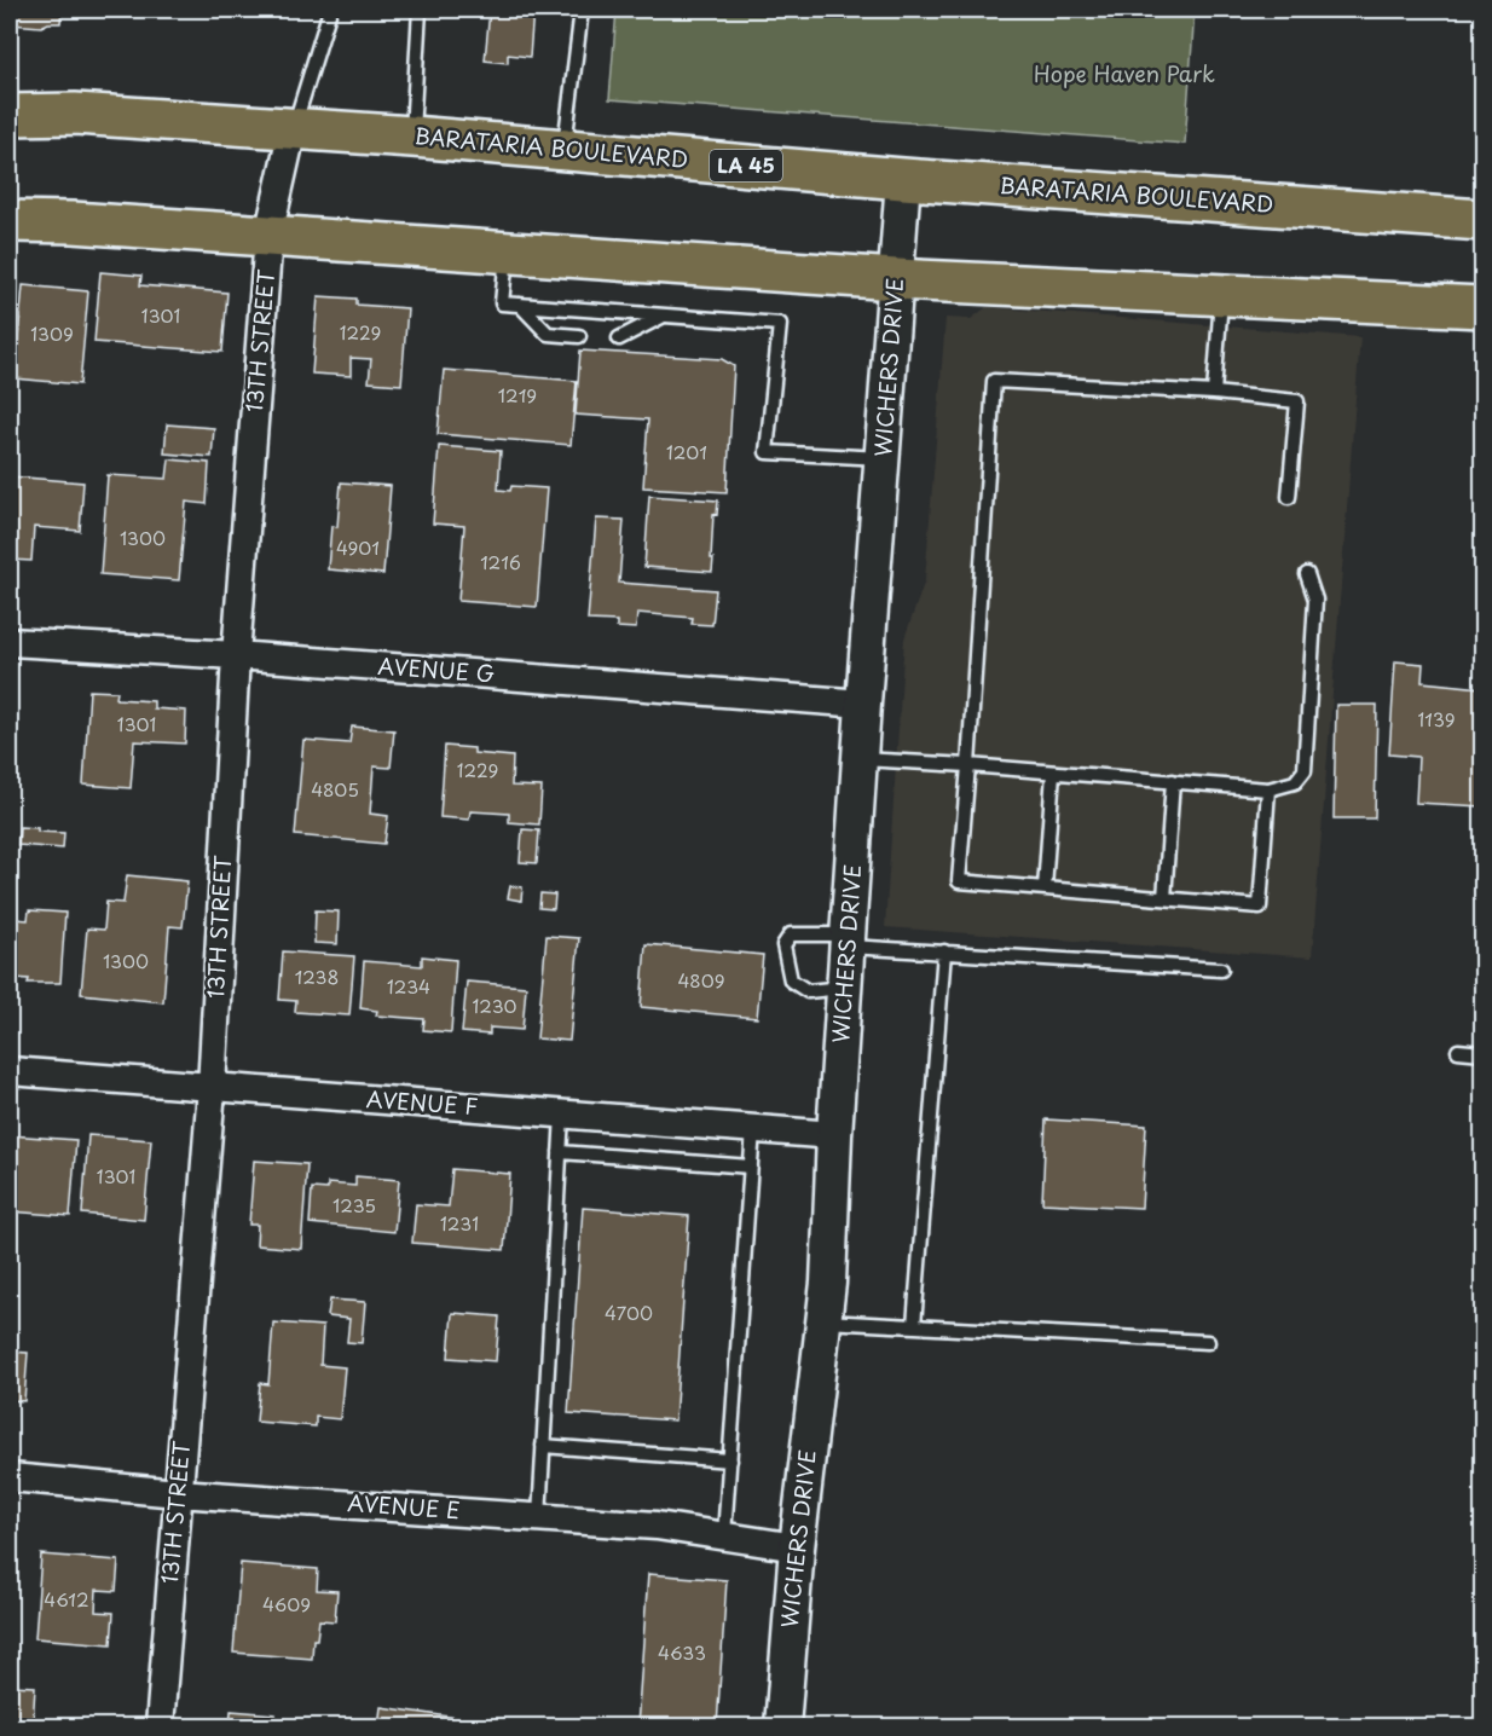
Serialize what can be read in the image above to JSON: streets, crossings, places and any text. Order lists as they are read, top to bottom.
{
  "streets": {
    "main road": ["BARATARIA BOULEVARD", "LA 45"],
    "street": [
      "13TH STREET",
      "WICHERS DRIVE",
      "AVENUE G",
      "AVENUE F",
      "AVENUE E"
    ]
  },
  "crossings": [
    ["BARATARIA BOULEVARD", "13TH STREET"],
    ["BARATARIA BOULEVARD", "WICHERS DRIVE"],
    ["13TH STREET", "AVENUE G"],
    ["13TH STREET", "AVENUE F"],
    ["13TH STREET", "AVENUE E"],
    ["WICHERS DRIVE", "AVENUE G"],
    ["WICHERS DRIVE", "AVENUE F"],
    ["WICHERS DRIVE", "AVENUE E"]
  ],
  "parks": ["Hope Haven Park"],
  "house_numbers": [
    "1301",
    "1229",
    "1309",
    "1219",
    "1201",
    "1300",
    "4901",
    "1216",
    "1139",
    "1301",
    "1229",
    "4805",
    "1300",
    "1238",
    "4809",
    "1234",
    "1230",
    "1301",
    "1235",
    "1231",
    "4700",
    "4612",
    "4609",
    "4633"
  ]
}
